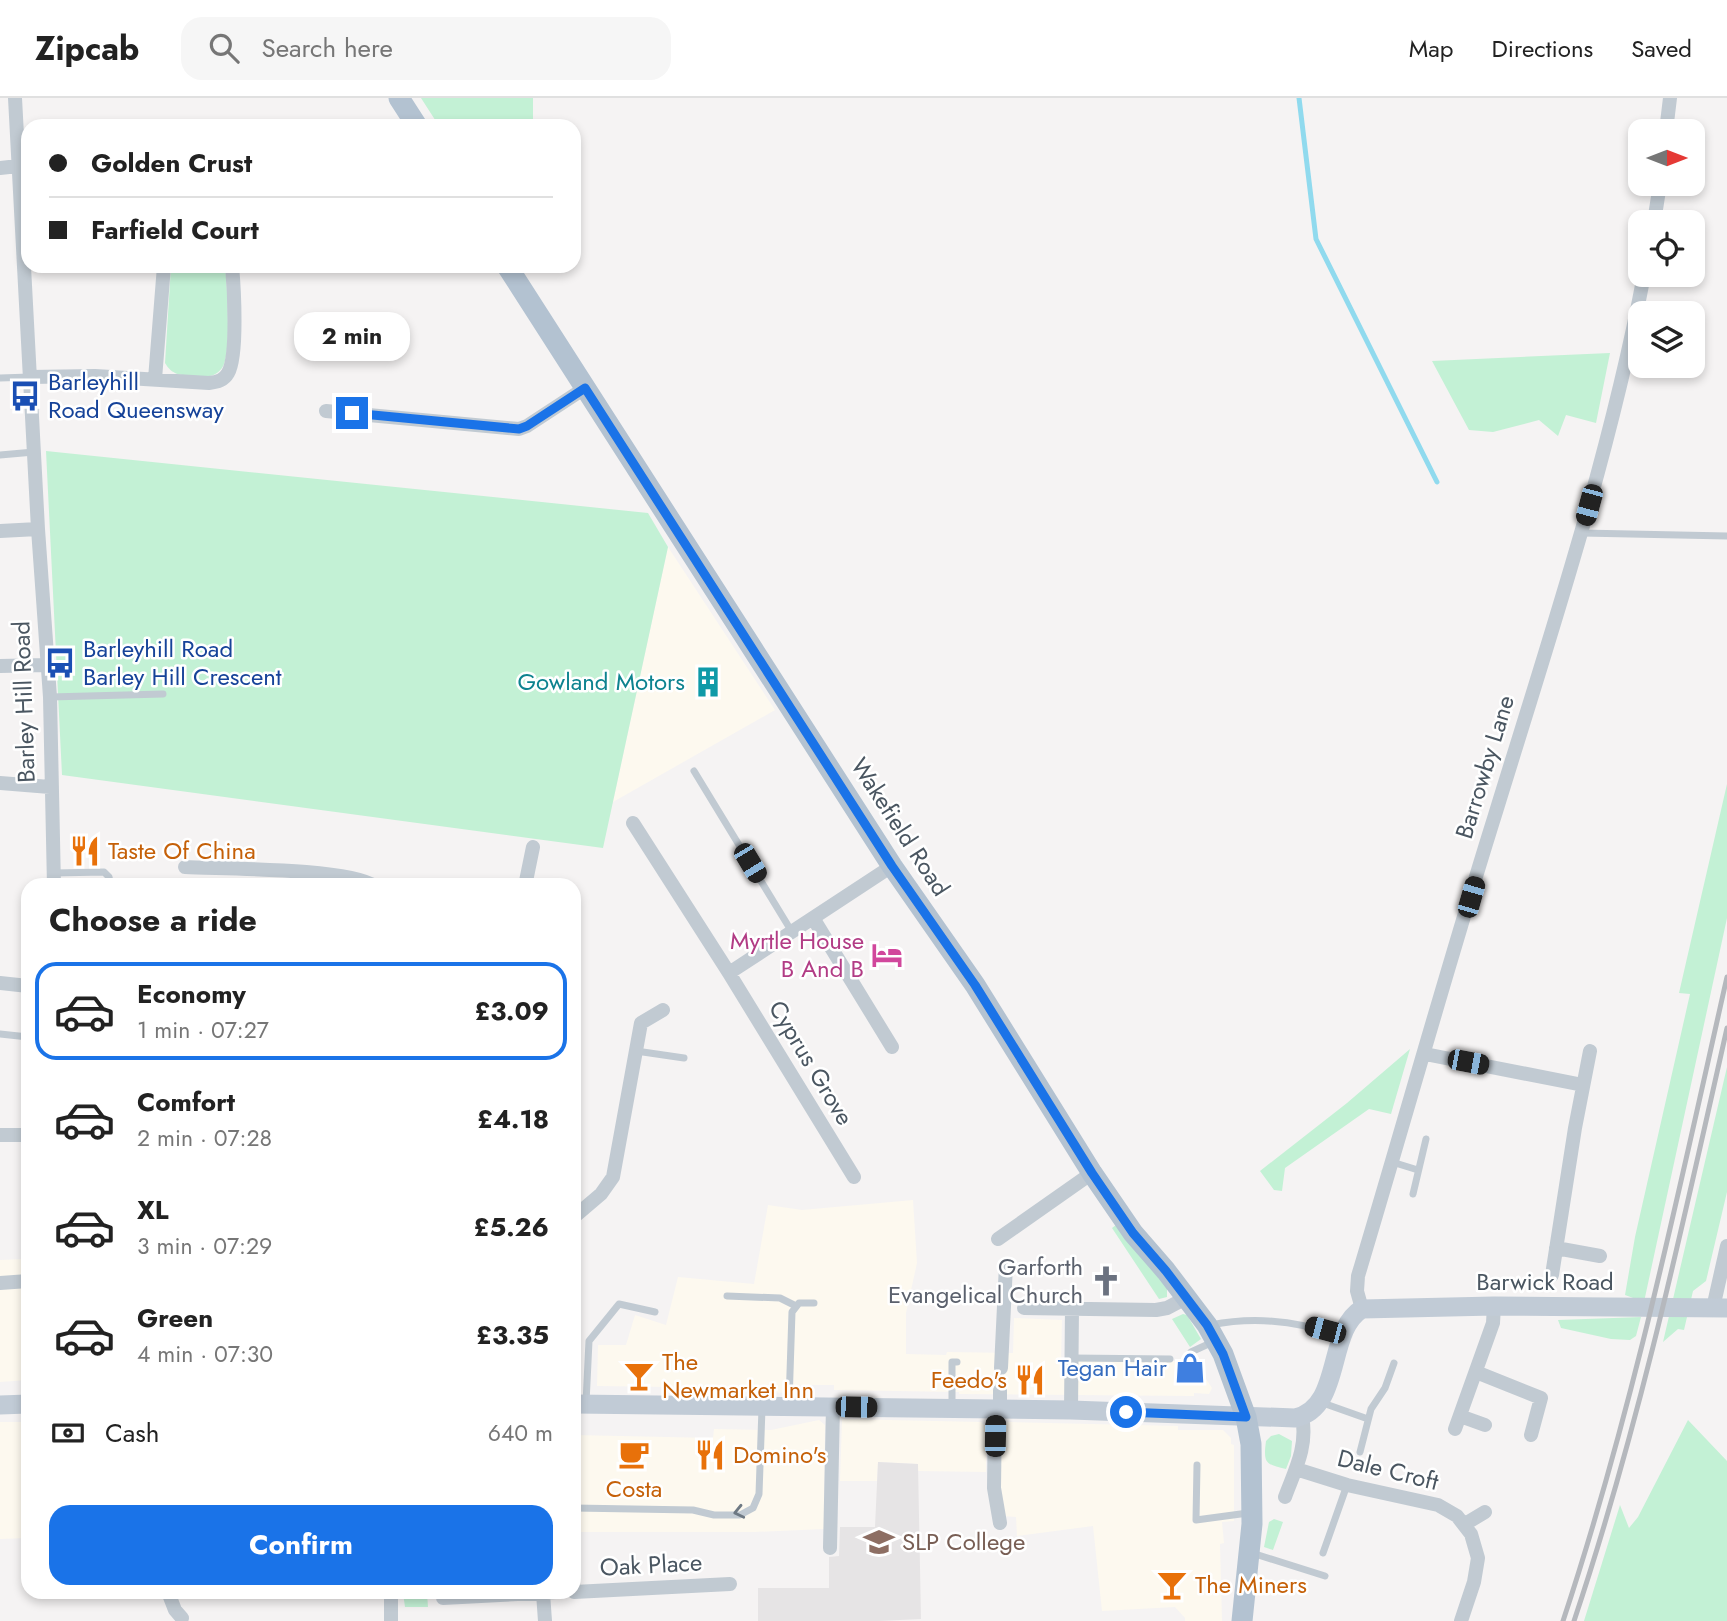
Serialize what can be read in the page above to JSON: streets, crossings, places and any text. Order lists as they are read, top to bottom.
{
  "streets": {
    "main road": ["Wakefield Road", "Barwick Road"],
    "street": [
      "Barley Hill Road",
      "Barrowby Lane",
      "Cyprus Grove",
      "Dale Croft",
      "Oak Place"
    ]
  },
  "crossings": [
    ["Barrowby Lane", "Barwick Road"]
  ],
  "places": {
    "bus stop": ["Barleyhill Road Queensway", "Barleyhill Road Barley Hill Crescent"],
    "building": ["Gowland Motors"],
    "restaurant": ["Taste Of China", "Feedo's", "Domino's"],
    "hotel": ["Myrtle House B And B"],
    "church": ["Garforth Evangelical Church"],
    "shop": ["Tegan Hair"],
    "bar": ["The Newmarket Inn", "The Miners"],
    "cafe": ["Costa"],
    "school or university": ["SLP College"]
  },
  "north": "right",
  "page": {
    "header": "Zipcab",
    "search": "Search here",
    "nav": ["Map", "Directions", "Saved"],
    "banner": ["Golden Crust", "Farfield Court"],
    "bubble": "2 min",
    "heading": "Choose a ride",
    "list": [
      {
        "name": "Economy",
        "note": "1 min · 07:27",
        "value": "£3.09"
      },
      {
        "name": "Comfort",
        "note": "2 min · 07:28",
        "value": "£4.18"
      },
      {
        "name": "XL",
        "note": "3 min · 07:29",
        "value": "£5.26"
      },
      {
        "name": "Green",
        "note": "4 min · 07:30",
        "value": "£3.35"
      }
    ],
    "pay": ["Cash", "640 m"],
    "buttons": "Confirm"
  }
}
